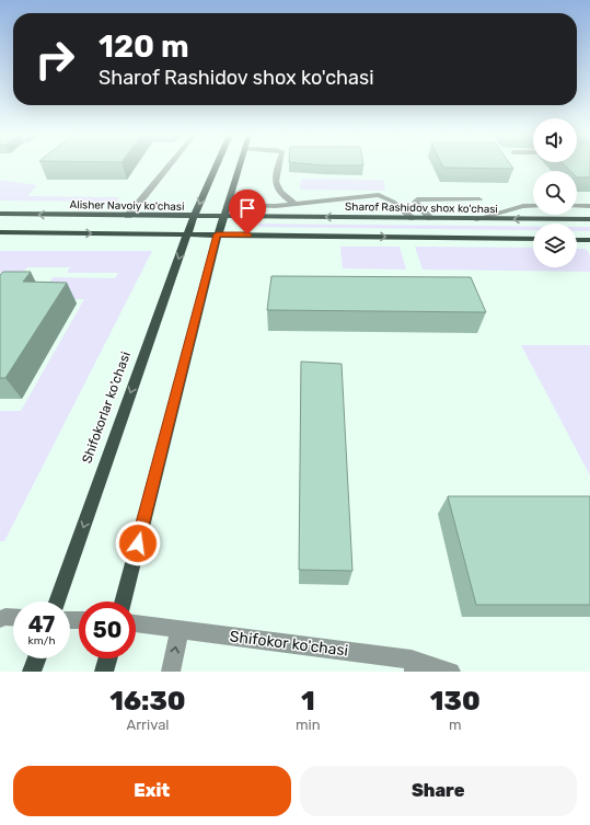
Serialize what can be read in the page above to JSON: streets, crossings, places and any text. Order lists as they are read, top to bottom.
{
  "streets": {
    "main road": ["Alisher Navoiy ko'chasi", "Sharof Rashidov shox ko'chasi", "Shifokorlar ko'chasi"],
    "street": ["Shifokor ko'chasi"]
  },
  "crossings": [
    ["Alisher Navoiy ko'chasi", "Sharof Rashidov shox ko'chasi"],
    ["Alisher Navoiy ko'chasi", "Shifokorlar ko'chasi"]
  ],
  "page": {
    "turn": ["120 m", "Sharof Rashidov shox ko'chasi"],
    "speed": "47 km/h",
    "limit": "50",
    "eta": [
      "16:30",
      "Arrival",
      "1",
      "min",
      "130",
      "m"
    ],
    "buttons": ["Exit", "Share"]
  }
}
